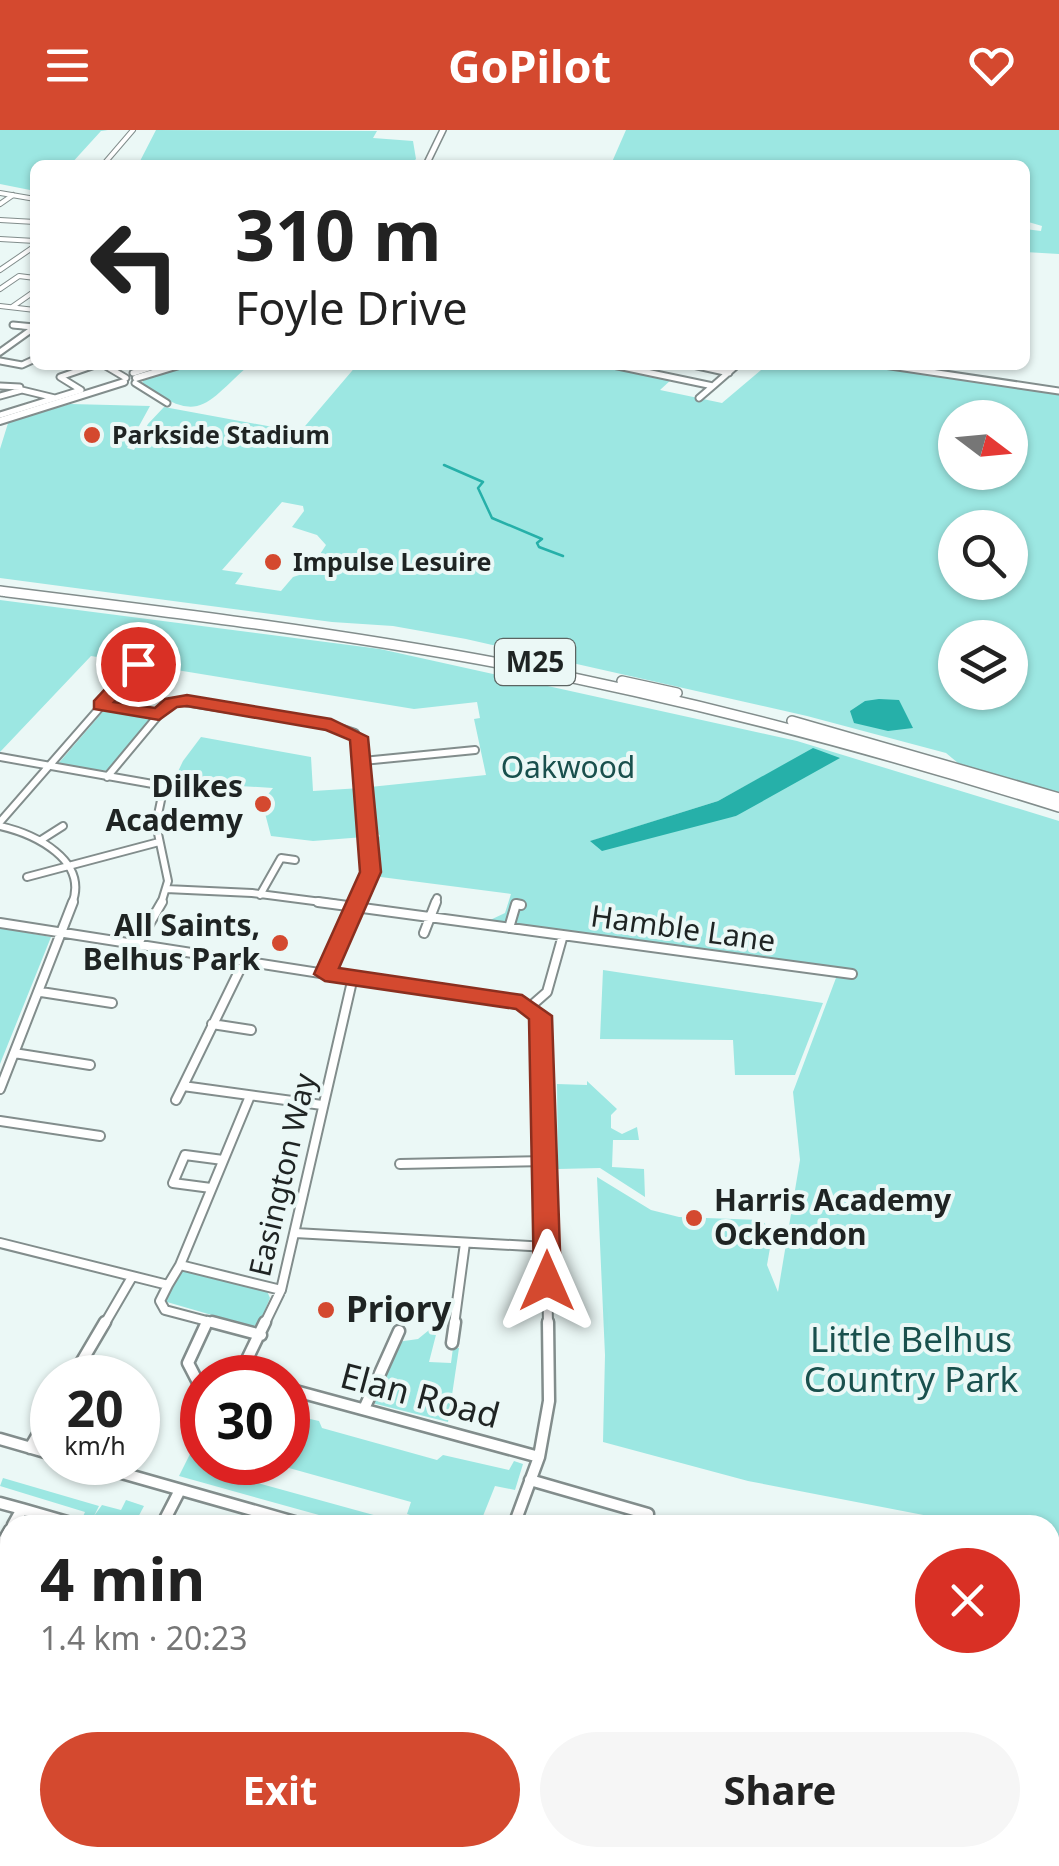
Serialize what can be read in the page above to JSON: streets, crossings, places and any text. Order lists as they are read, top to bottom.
{
  "streets": {
    "highway": ["M25"],
    "street": ["Hamble Lane", "Easington Way", "Elan Road"]
  },
  "parks": ["Oakwood", "Little Belhus Country Park"],
  "places": [
    "Parkside Stadium",
    "Impulse Lesuire",
    "Dilkes Academy",
    "All Saints, Belhus Park",
    "Harris Academy Ockendon",
    "Priory"
  ],
  "north": "right",
  "page": {
    "header": "GoPilot",
    "turn": ["310 m", "Foyle Drive"],
    "speed": "20 km/h",
    "limit": "30",
    "heading": ["4 min", "1.4 km · 20:23"],
    "buttons": ["Exit", "Share"]
  }
}
